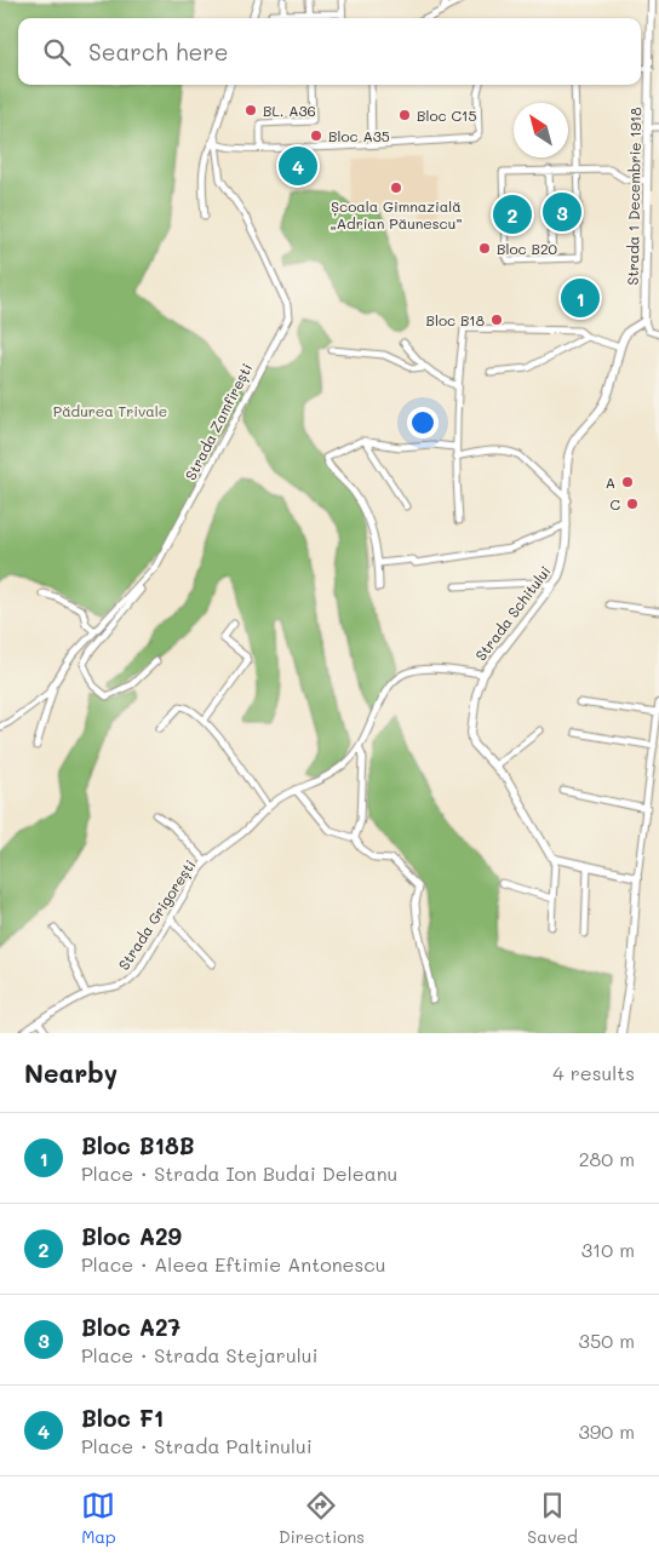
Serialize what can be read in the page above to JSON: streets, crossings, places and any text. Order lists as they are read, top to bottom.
{
  "streets": {
    "main road": ["Strada 1 Decembrie 1918", "Strada Schitului"],
    "street": ["Strada Zamfirești", "Strada Grigorești"]
  },
  "crossings": [
    ["Strada 1 Decembrie 1918", "Strada Schitului"],
    ["Strada Schitului", "Strada Grigorești"]
  ],
  "parks": ["Pădurea Trivale"],
  "places": [
    "BL. A36",
    "Bloc C15",
    "Bloc A35",
    "Școala Gimnazială „Adrian Păunescu”",
    "Bloc B20",
    "Bloc B18",
    "A",
    "C"
  ],
  "north": "top left",
  "page": {
    "search": "Search here",
    "pins": [
      "4",
      "3",
      "2",
      "1"
    ],
    "heading": ["Nearby", "4 results"],
    "list": [
      {
        "mark": "1",
        "name": "Bloc B18B",
        "note": "Place · Strada Ion Budai Deleanu",
        "value": "280 m"
      },
      {
        "mark": "2",
        "name": "Bloc A29",
        "note": "Place · Aleea Eftimie Antonescu",
        "value": "310 m"
      },
      {
        "mark": "3",
        "name": "Bloc A27",
        "note": "Place · Strada Stejarului",
        "value": "350 m"
      },
      {
        "mark": "4",
        "name": "Bloc F1",
        "note": "Place · Strada Paltinului",
        "value": "390 m"
      }
    ],
    "nav": ["Map", "Directions", "Saved"]
  }
}
